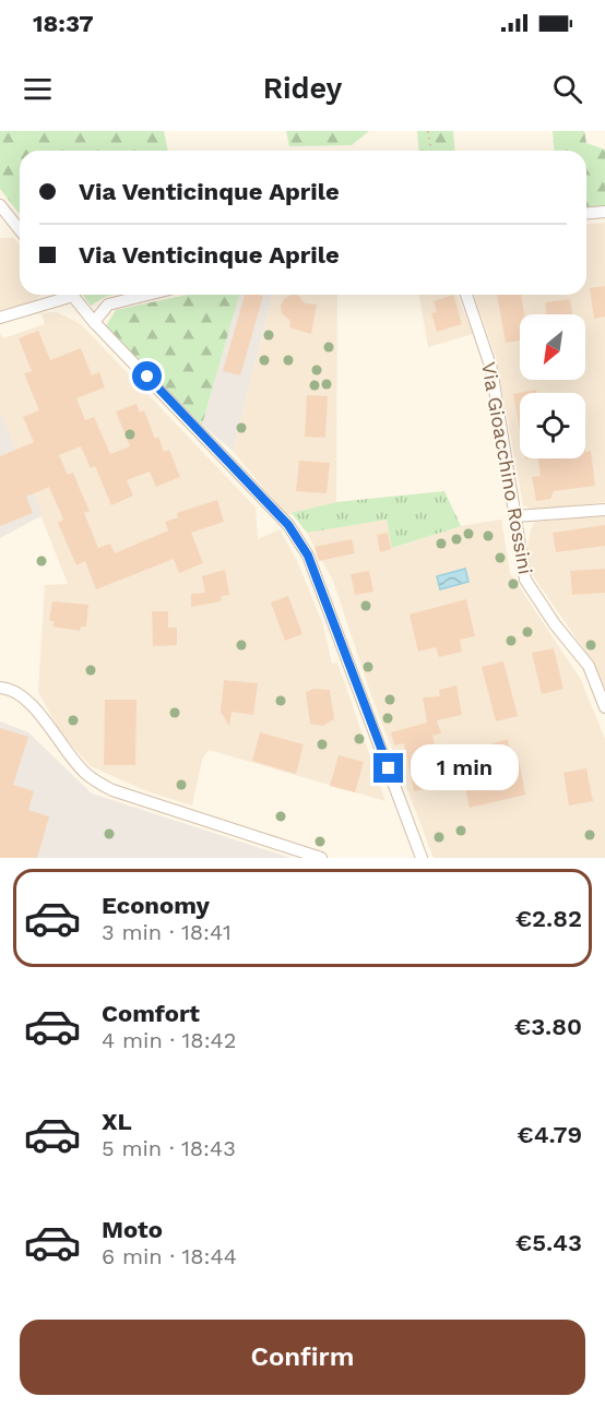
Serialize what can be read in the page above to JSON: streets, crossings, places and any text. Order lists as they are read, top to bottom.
{
  "streets": {
    "street": ["Via Gioacchino Rossini"]
  },
  "north": "bottom left",
  "page": {
    "status": "18:37",
    "header": "Ridey",
    "banner": ["Via Venticinque Aprile", "Via Venticinque Aprile"],
    "bubble": "1 min",
    "list": [
      {
        "name": "Economy",
        "note": "3 min · 18:41",
        "value": "€2.82"
      },
      {
        "name": "Comfort",
        "note": "4 min · 18:42",
        "value": "€3.80"
      },
      {
        "name": "XL",
        "note": "5 min · 18:43",
        "value": "€4.79"
      },
      {
        "name": "Moto",
        "note": "6 min · 18:44",
        "value": "€5.43"
      }
    ],
    "buttons": "Confirm"
  }
}
